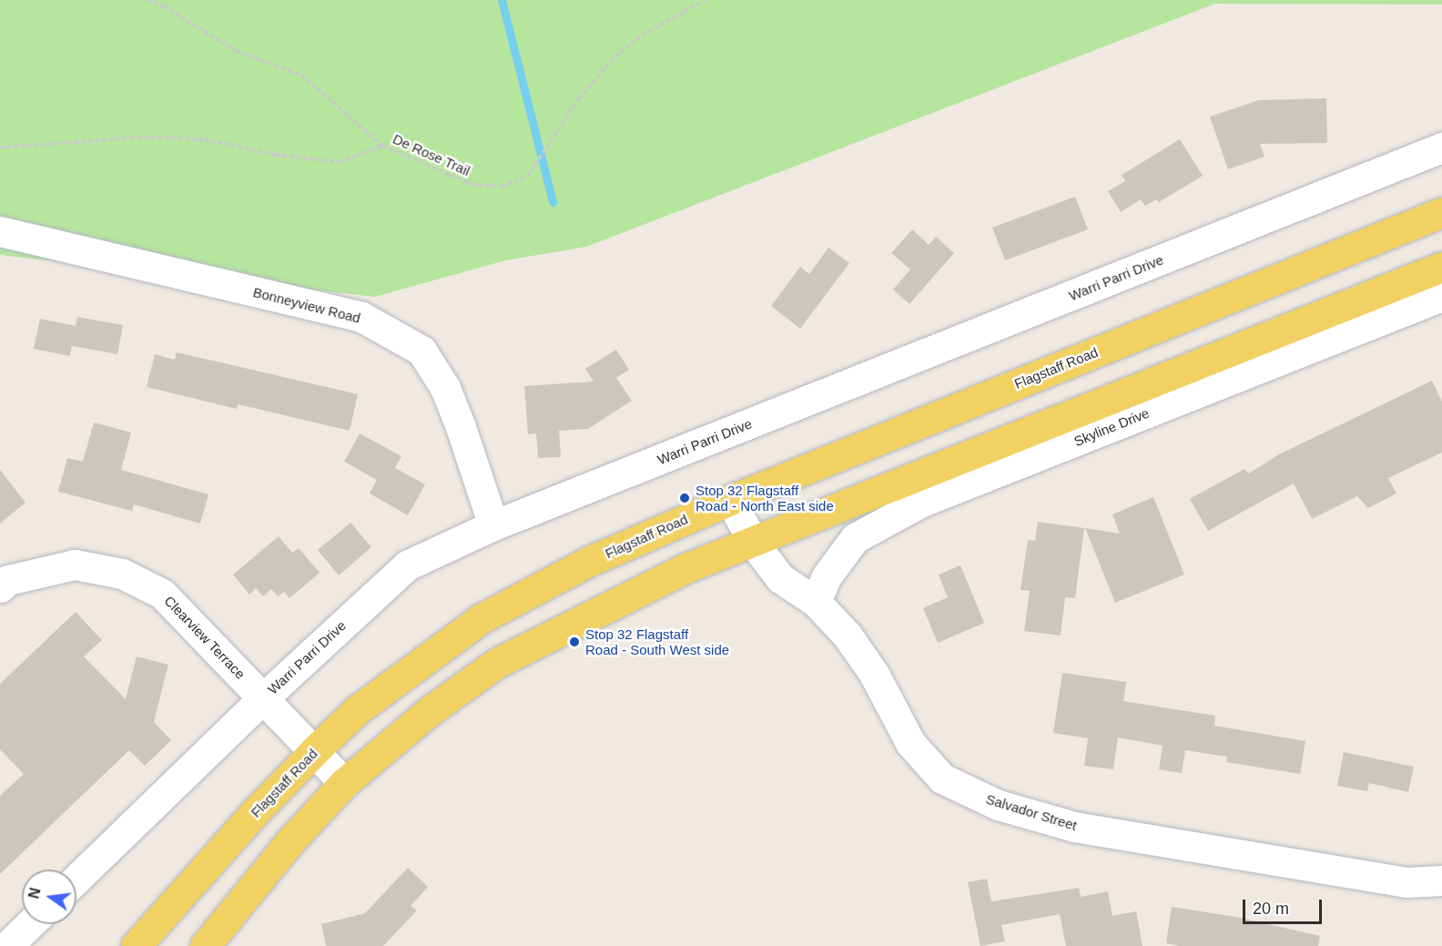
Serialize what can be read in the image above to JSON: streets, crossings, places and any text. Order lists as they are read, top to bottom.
{
  "streets": {
    "main road": ["Flagstaff Road"],
    "street": [
      "Warri Parri Drive",
      "Bonneyview Road",
      "Skyline Drive",
      "Clearview Terrace",
      "Salvador Street"
    ],
    "path": ["De Rose Trail"]
  },
  "crossings": [
    ["Warri Parri Drive", "Bonneyview Road"],
    ["Warri Parri Drive", "Clearview Terrace"],
    ["Flagstaff Road", "Clearview Terrace"],
    ["Flagstaff Road", "Salvador Street"],
    ["Skyline Drive", "Salvador Street"]
  ],
  "places": ["Stop 32 Flagstaff Road - North East side", "Stop 32 Flagstaff Road - South West side"],
  "scale_bar": "20 m",
  "north": "left"
}
